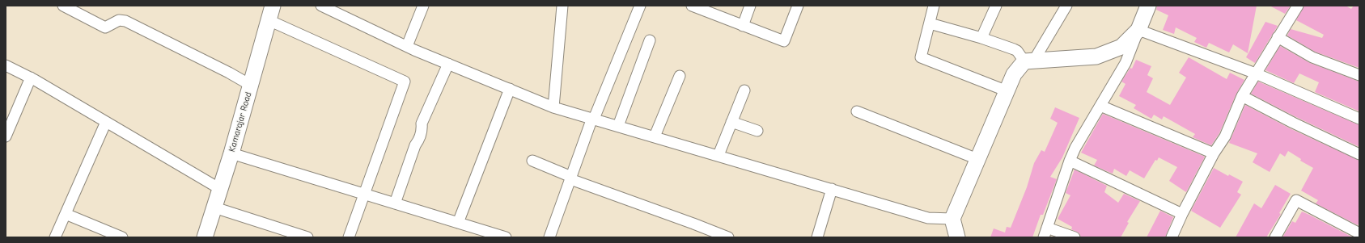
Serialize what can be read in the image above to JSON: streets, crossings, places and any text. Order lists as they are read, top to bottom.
{
  "streets": {
    "street": ["Kamarajar Road"]
  }
}
